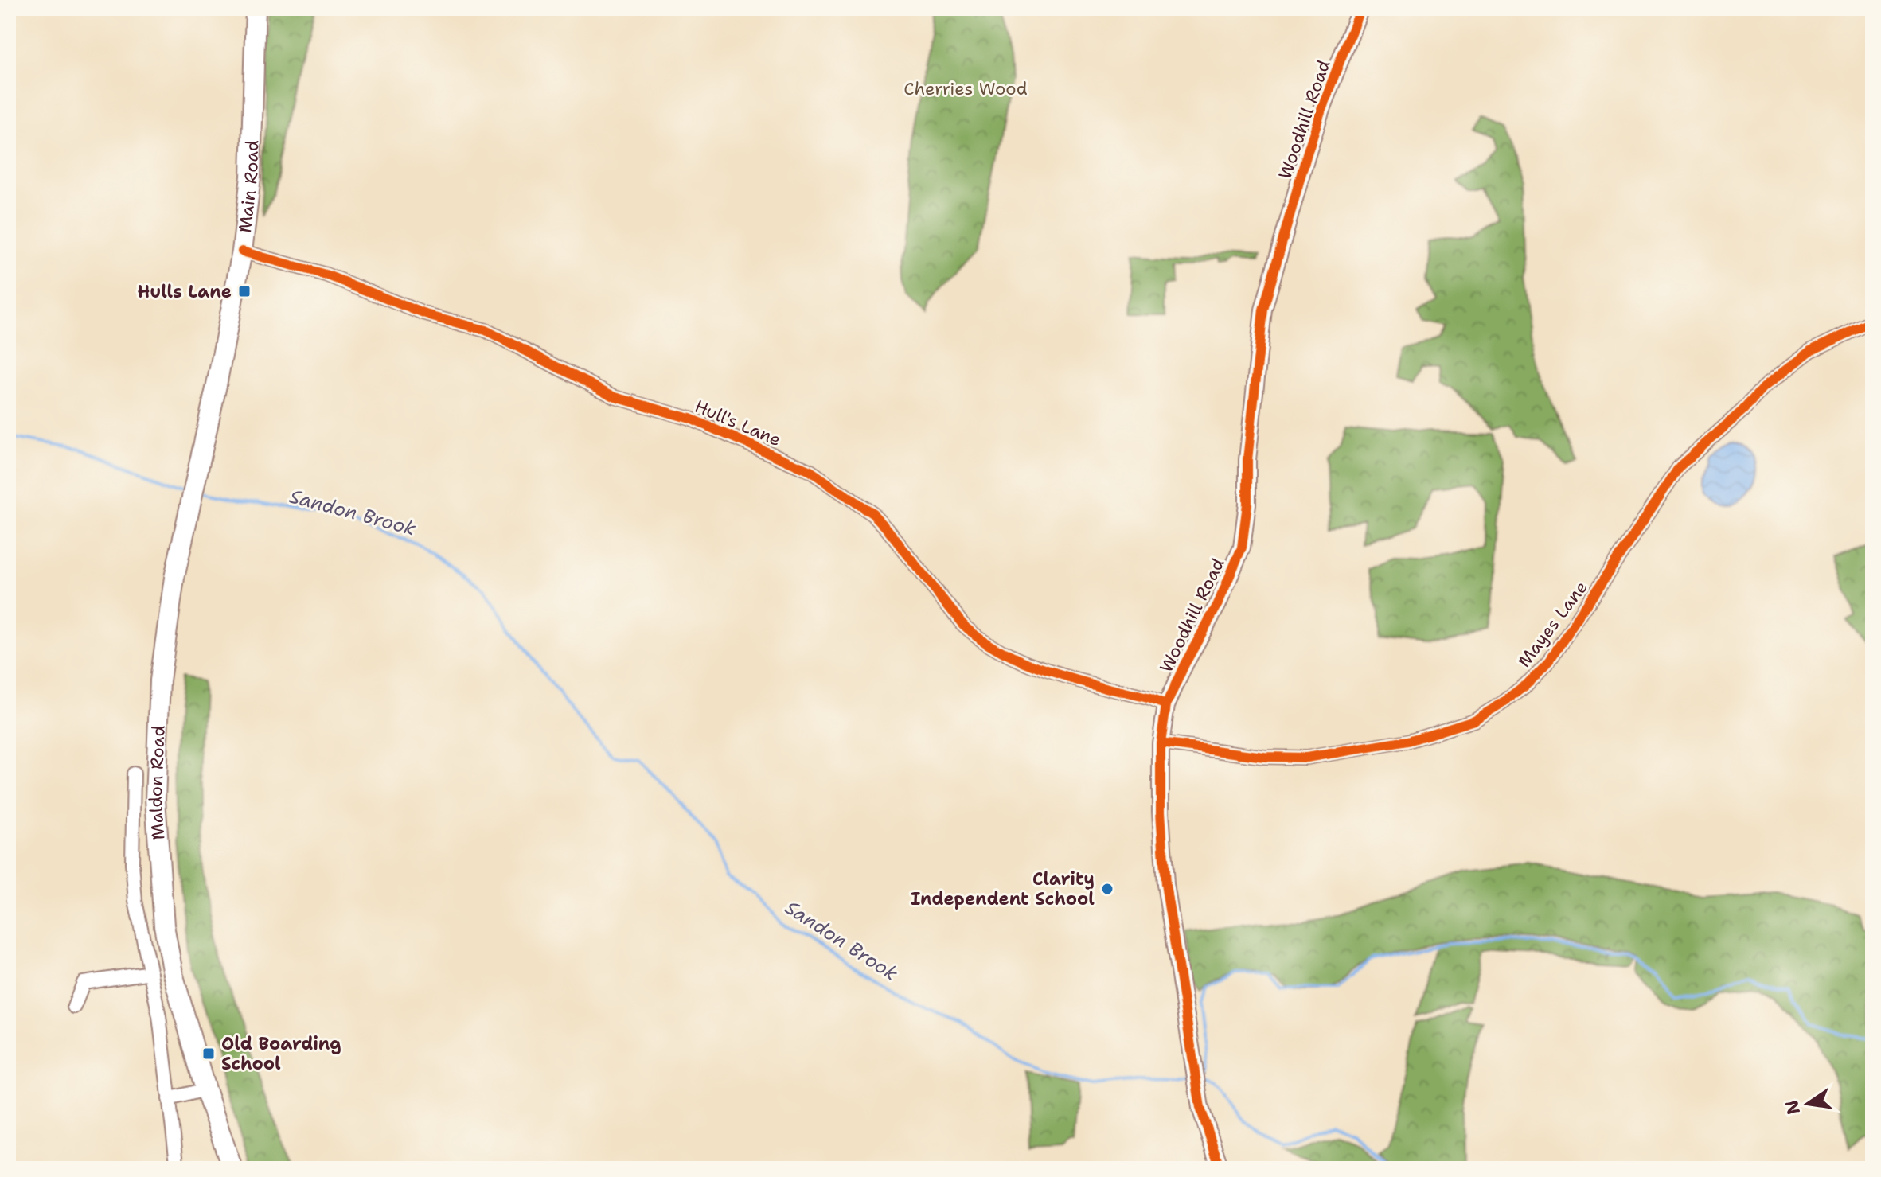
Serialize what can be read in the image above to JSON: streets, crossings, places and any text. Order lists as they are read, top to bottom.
{
  "streets": {
    "main road": ["Main Road", "Maldon Road"],
    "street": ["Woodhill Road", "Hull's Lane", "Mayes Lane"]
  },
  "crossings": [
    ["Woodhill Road", "Hull's Lane"],
    ["Woodhill Road", "Mayes Lane"],
    ["Main Road", "Hull's Lane"],
    ["Main Road", "Maldon Road"]
  ],
  "water": ["Sandon Brook"],
  "parks": ["Cherries Wood"],
  "places": {
    "transit": ["Hulls Lane", "Old Boarding School"],
    "other": ["Clarity Independent School"]
  },
  "north": "left"
}
